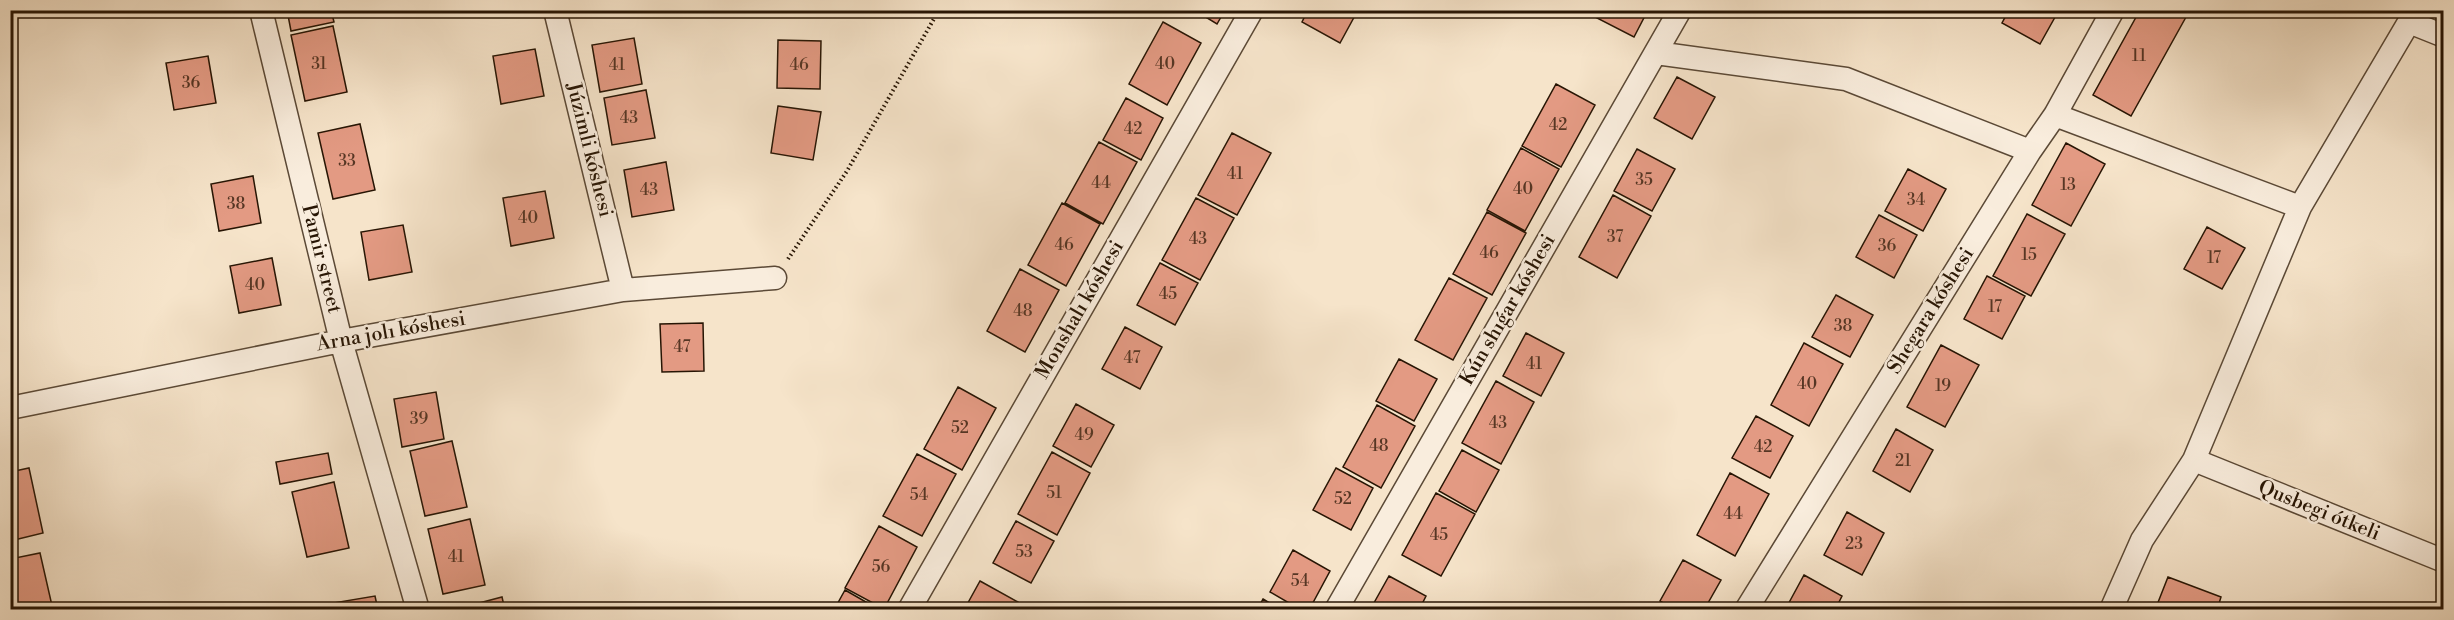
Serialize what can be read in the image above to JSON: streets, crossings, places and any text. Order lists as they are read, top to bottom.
{
  "streets": {
    "street": [
      "Júzimli kóshesi",
      "Pamir street",
      "Monshalı kóshesi",
      "Kún shıǵar kóshesi",
      "Shegara kóshesi",
      "Arna jolı kóshesi",
      "Qusbegi ótkeli"
    ]
  },
  "crossings": [
    ["Júzimli kóshesi", "Arna jolı kóshesi"],
    ["Pamir street", "Arna jolı kóshesi"]
  ],
  "house_numbers": [
    "11",
    "31",
    "40",
    "41",
    "46",
    "36",
    "43",
    "42",
    "42",
    "33",
    "41",
    "35",
    "44",
    "13",
    "40",
    "43",
    "34",
    "38",
    "40",
    "37",
    "43",
    "46",
    "36",
    "46",
    "15",
    "17",
    "40",
    "45",
    "17",
    "48",
    "38",
    "47",
    "47",
    "41",
    "40",
    "19",
    "39",
    "43",
    "52",
    "49",
    "48",
    "42",
    "21",
    "51",
    "54",
    "52",
    "44",
    "45",
    "23",
    "53",
    "41",
    "56",
    "54"
  ]
}
